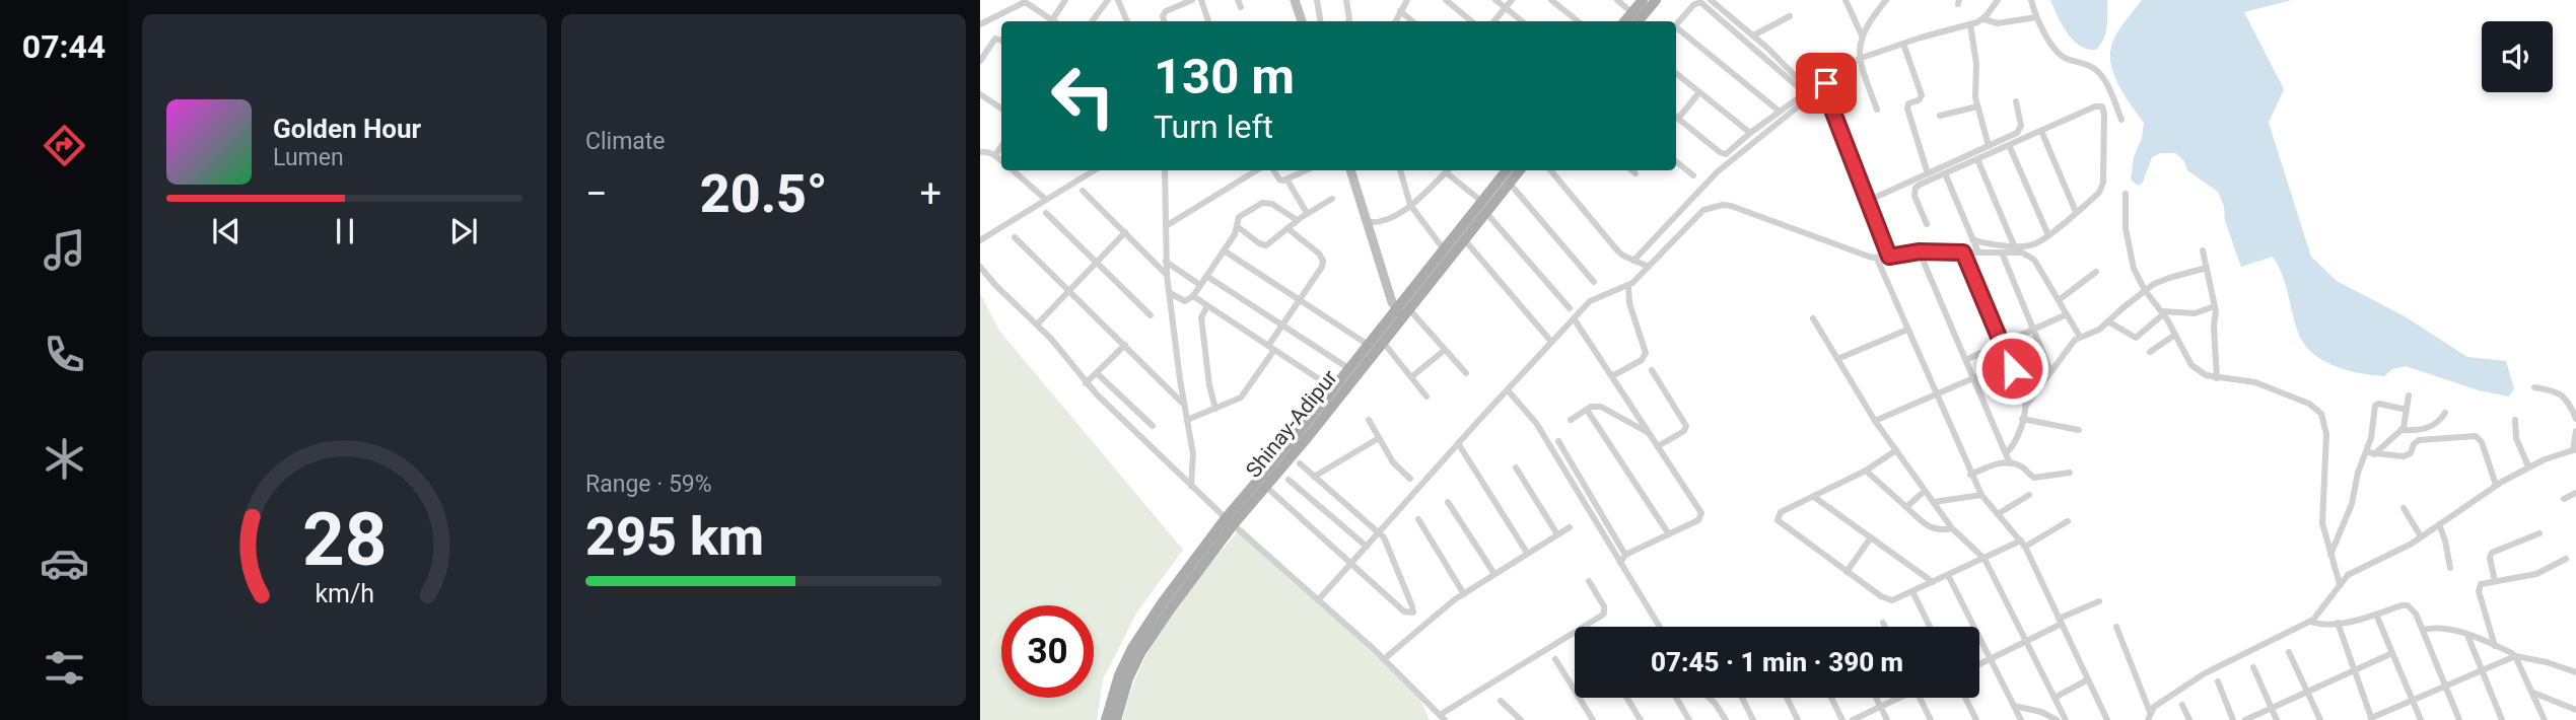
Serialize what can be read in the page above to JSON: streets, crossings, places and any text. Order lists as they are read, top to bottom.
{
  "streets": {
    "main road": ["Shinay-Adipur"]
  },
  "page": {
    "tabs": "07:44",
    "tile": [
      "Climate",
      ["Range · 59%", "295 km"]
    ],
    "turn": ["130 m", "Turn left"],
    "song": ["Golden Hour", "Lumen"],
    "heat": ["−", "20.5°", "+"],
    "limit": "30",
    "trip": "07:45 · 1 min · 390 m",
    "gauge": ["28", "km/h"]
  }
}
